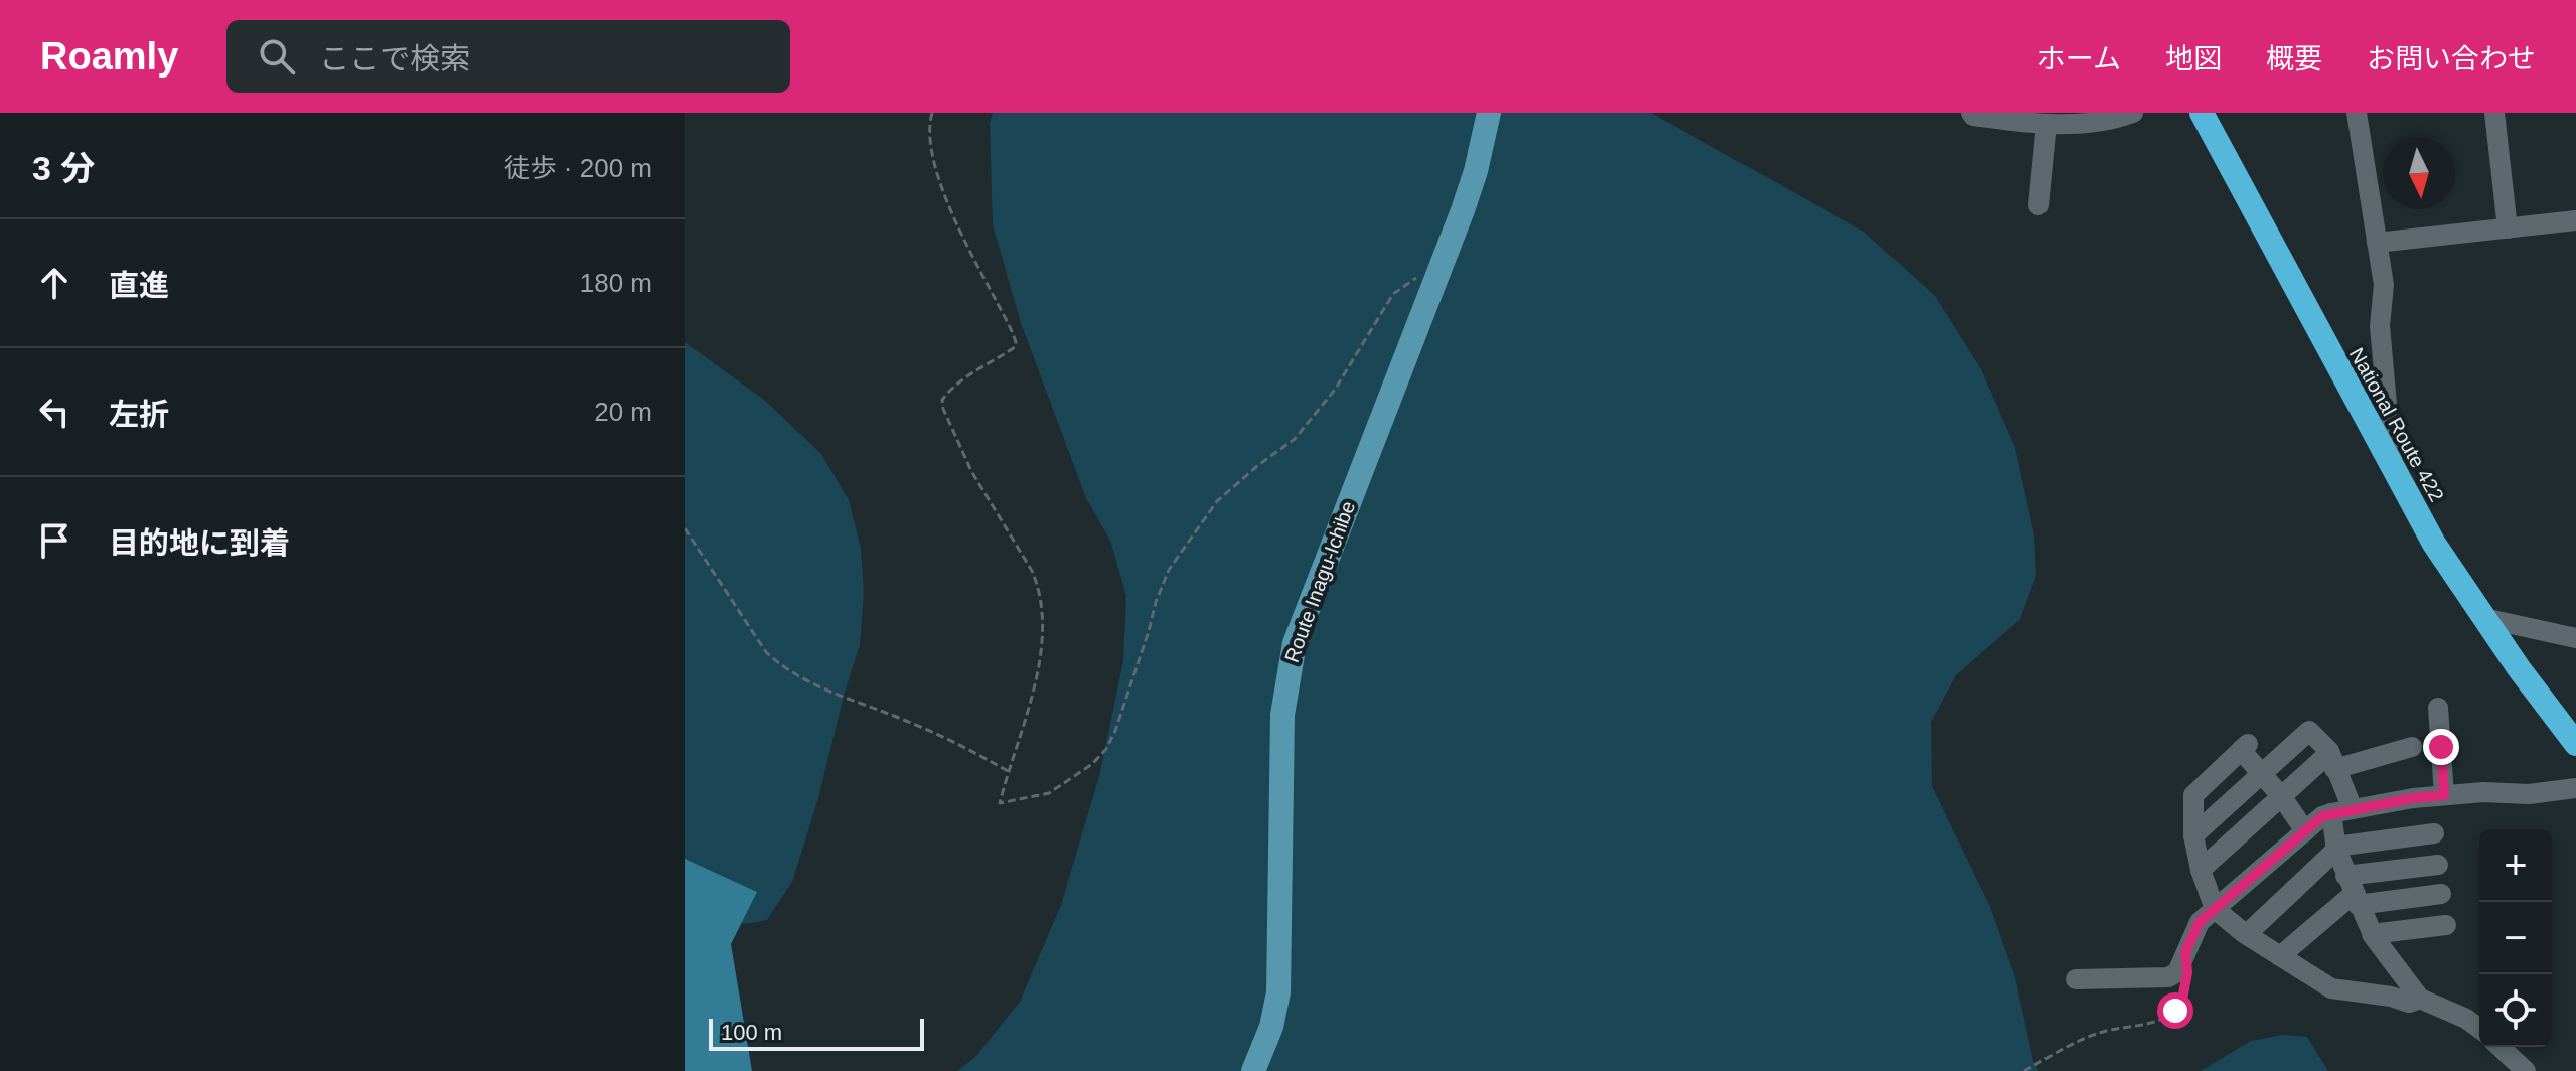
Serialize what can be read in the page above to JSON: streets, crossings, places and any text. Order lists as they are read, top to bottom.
{
  "streets": {
    "highway": ["National Route 422"],
    "main road": ["Route Inagu-Ichibe"]
  },
  "scale_bar": "100 m",
  "north": "bottom",
  "page": {
    "header": "Roamly",
    "search": "ここで検索",
    "nav": [
      "ホーム",
      "地図",
      "概要",
      "お問い合わせ"
    ],
    "heading": ["3 分", "徒歩 · 200 m"],
    "list": [
      ["直進", "180 m"],
      ["左折", "20 m"],
      "目的地に到着"
    ],
    "map_buttons": ["+", "−"],
    "scale": "100 m"
  }
}
